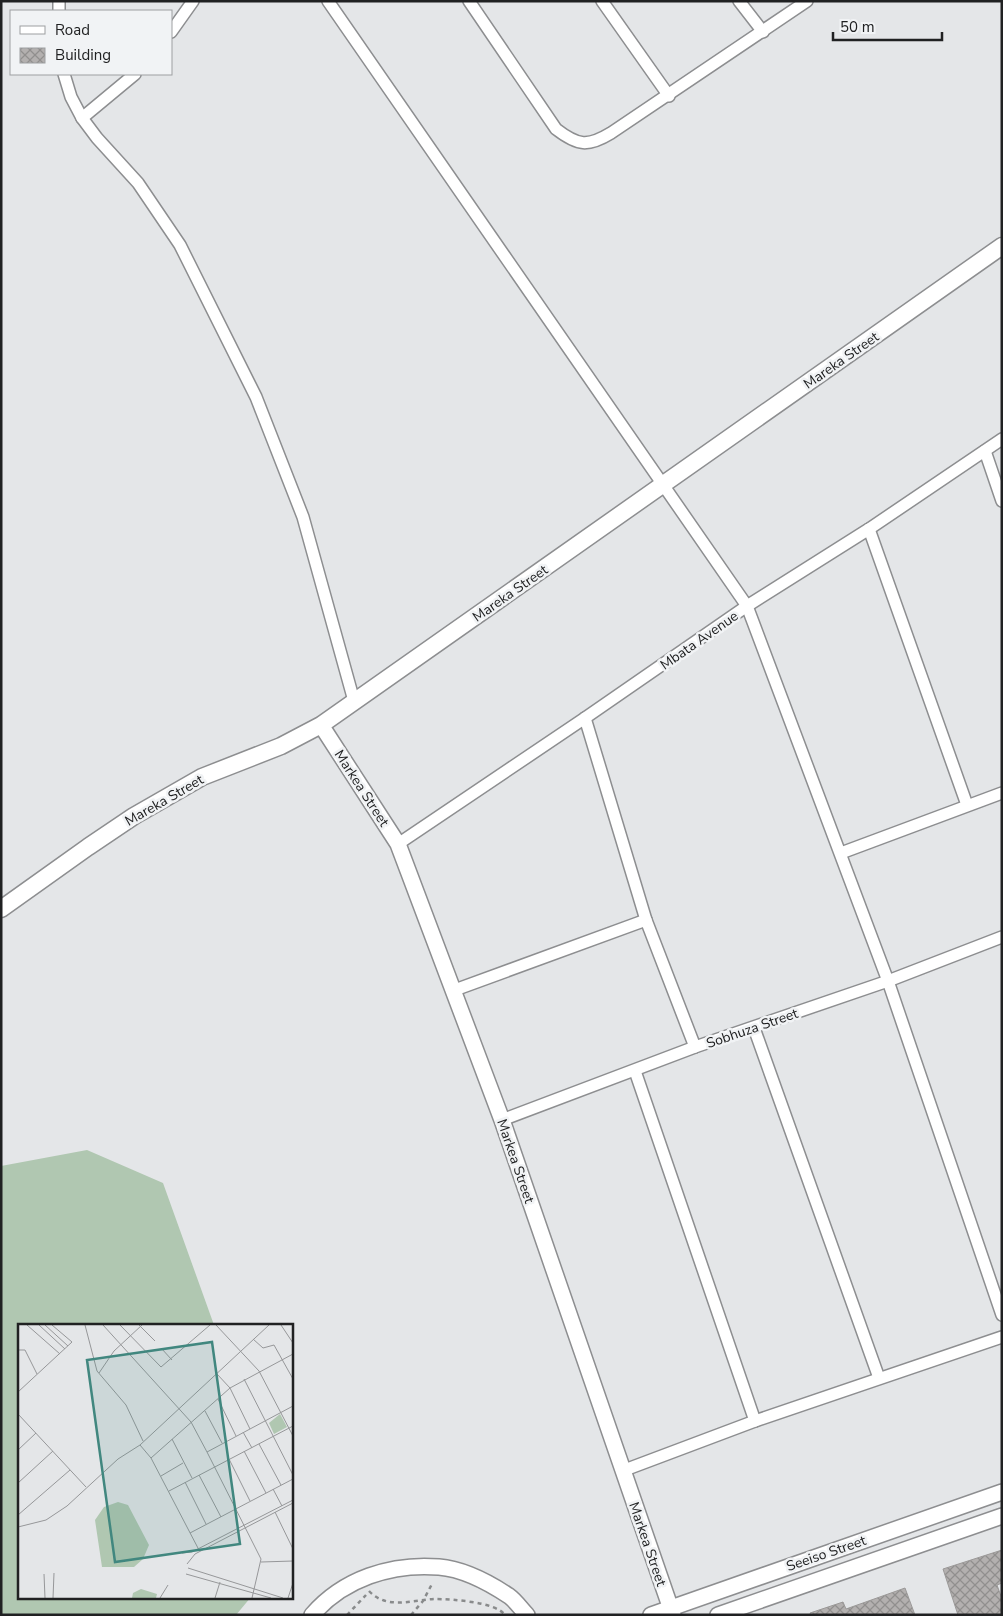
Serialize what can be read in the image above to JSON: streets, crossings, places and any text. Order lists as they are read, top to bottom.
{
  "streets": {
    "main road": ["Mareka Street"],
    "street": [
      "Mbata Avenue",
      "Markea Street",
      "Sobhuza Street",
      "Seeiso Street"
    ]
  },
  "crossings": [
    ["Mareka Street", "Markea Street"],
    ["Mbata Avenue", "Markea Street"],
    ["Markea Street", "Sobhuza Street"],
    ["Markea Street", "Seeiso Street"]
  ],
  "legend": ["Road", "Building"],
  "scale_bar": "50 m"
}
